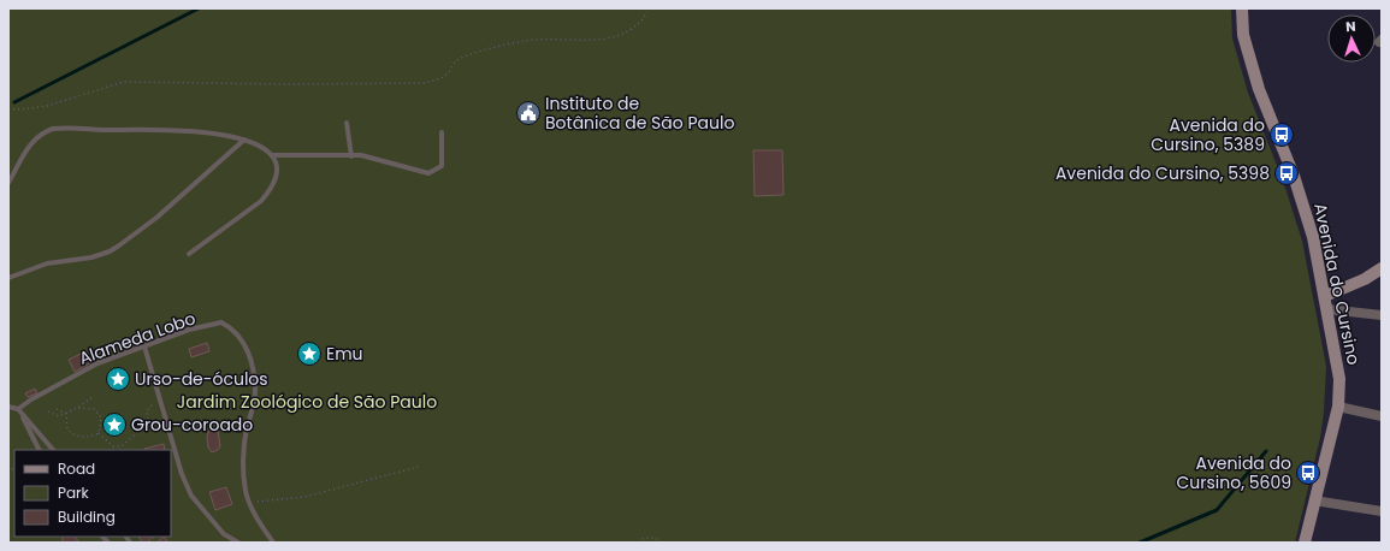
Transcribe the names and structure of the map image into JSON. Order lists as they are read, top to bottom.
{
  "streets": {
    "main road": ["Avenida do Cursino"],
    "lane": ["Alameda Lobo"]
  },
  "parks": ["Jardim Zoológico de São Paulo"],
  "places": {
    "public building": ["Instituto de Botânica de São Paulo"],
    "bus stop": ["Avenida do Cursino, 5389", "Avenida do Cursino, 5398", "Avenida do Cursino, 5609"],
    "place": ["Emu", "Urso-de-óculos", "Grou-coroado"]
  },
  "legend": ["Road", "Park", "Building"],
  "north": "top"
}
